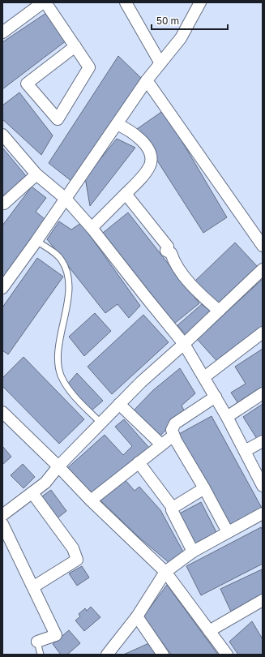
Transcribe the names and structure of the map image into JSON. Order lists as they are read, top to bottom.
{
  "scale_bar": "50 m"
}
